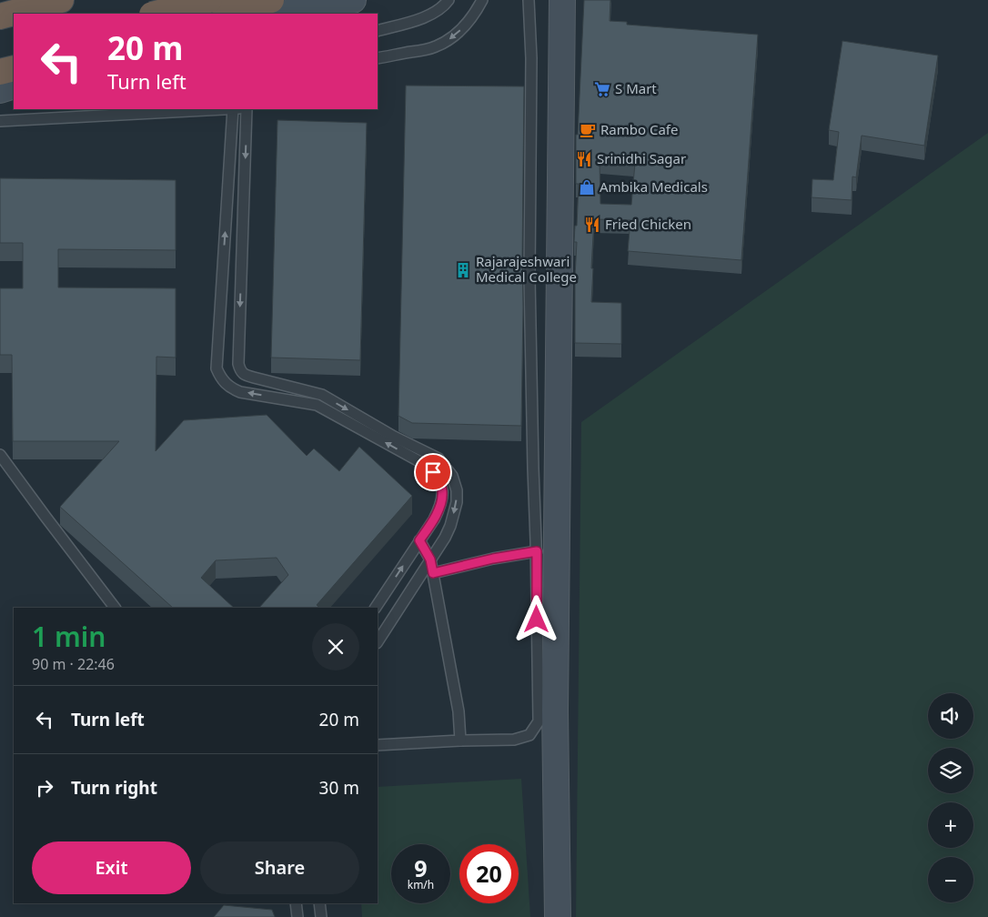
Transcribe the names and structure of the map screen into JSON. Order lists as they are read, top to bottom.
{
  "places": {
    "supermarket": ["S Mart"],
    "cafe": ["Rambo Cafe"],
    "restaurant": ["Srinidhi Sagar", "Fried Chicken"],
    "shop": ["Ambika Medicals"],
    "building": ["Rajarajeshwari Medical College"]
  },
  "page": {
    "turn": ["20 m", "Turn left"],
    "heading": ["1 min", "90 m · 22:46"],
    "list": [
      {
        "name": "Turn left",
        "value": "20 m"
      },
      {
        "name": "Turn right",
        "value": "30 m"
      }
    ],
    "map_buttons": ["+", "−"],
    "buttons": ["Exit", "Share"],
    "speed": "9 km/h",
    "limit": "20"
  }
}
